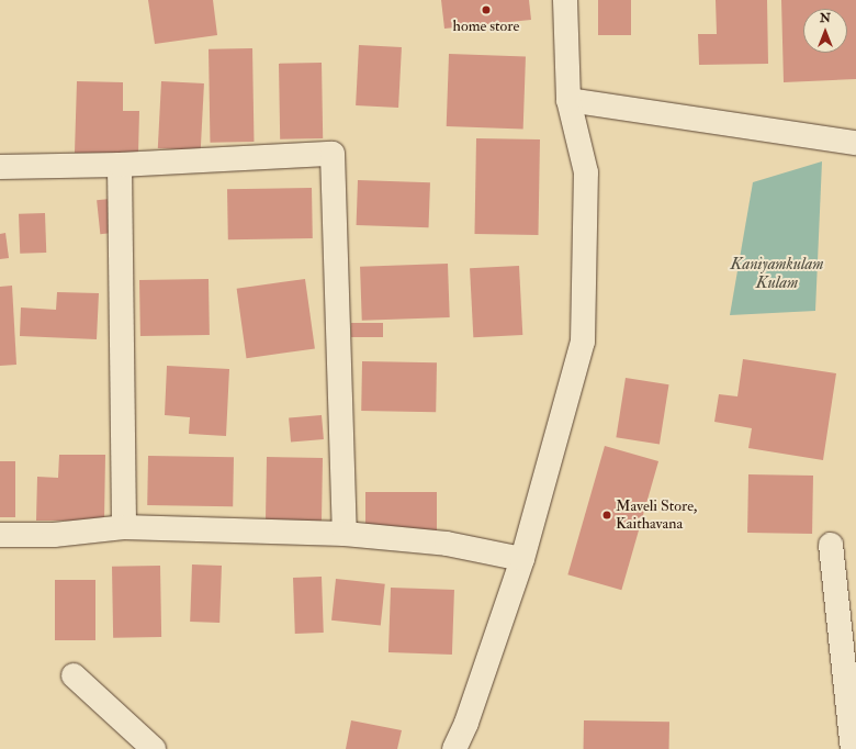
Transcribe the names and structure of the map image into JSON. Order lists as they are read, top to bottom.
{
  "water": ["Kaniyamkulam Kulam"],
  "places": ["home store", "Maveli Store, Kaithavana"],
  "north": "top"
}
